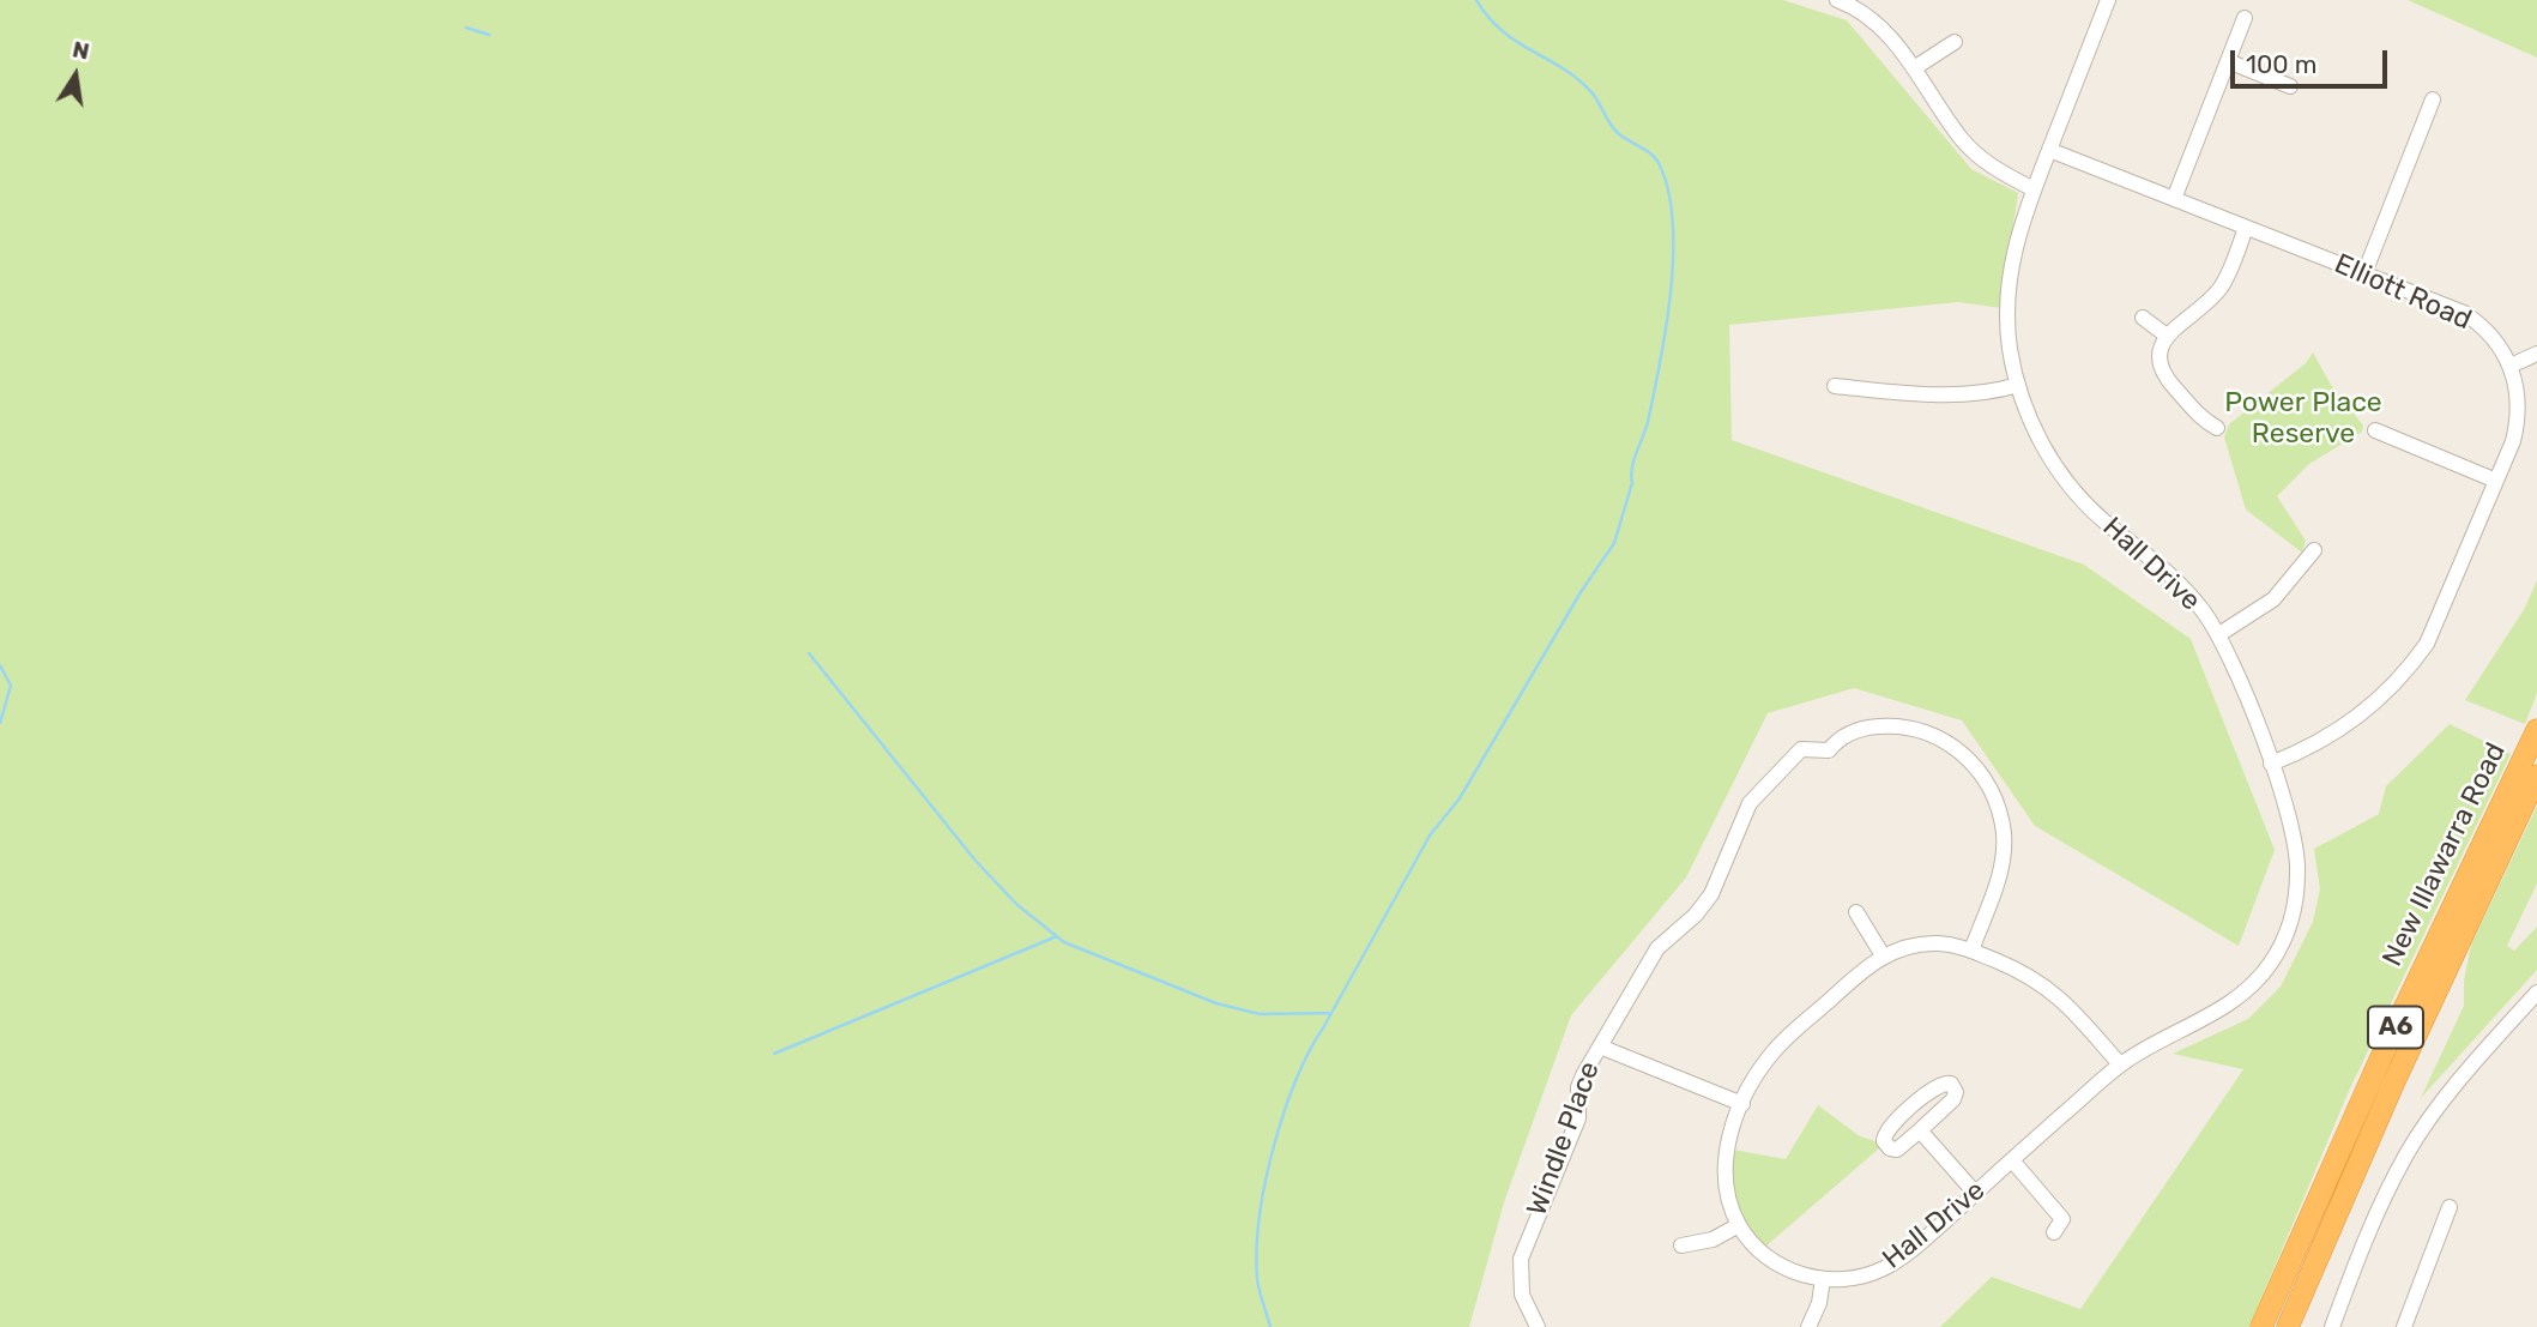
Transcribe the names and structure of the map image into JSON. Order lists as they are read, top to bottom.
{
  "streets": {
    "highway": ["New Illawarra Road", "A6"],
    "street": ["Elliott Road", "Hall Drive", "Windle Place"]
  },
  "crossings": [
    ["Elliott Road", "Hall Drive"],
    ["Hall Drive", "Windle Place"]
  ],
  "parks": ["Power Place Reserve"],
  "scale_bar": "100 m",
  "north": "top"
}
